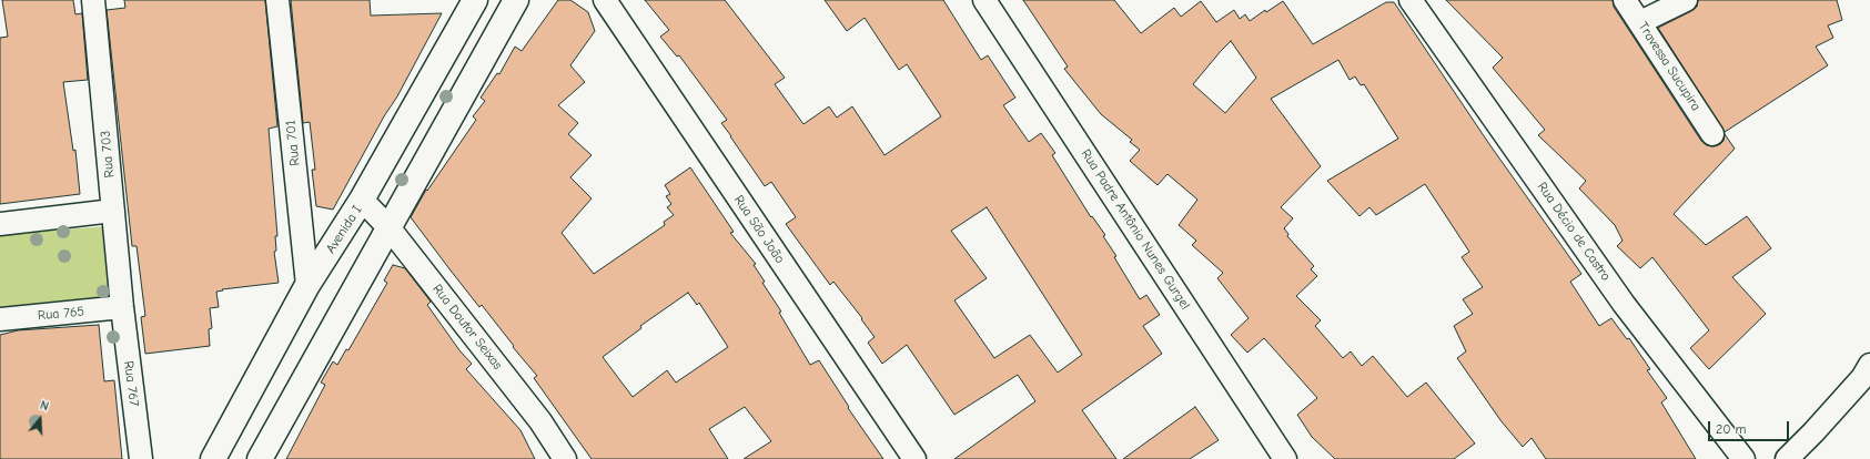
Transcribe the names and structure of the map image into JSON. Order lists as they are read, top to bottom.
{
  "streets": {
    "street": [
      "Travessa Sucupira",
      "Rua 701",
      "Rua 703",
      "Avenida I",
      "Rua São João",
      "Rua Padre Antônio Nunes Gurgel",
      "Rua Décio de Castro",
      "Rua 765",
      "Rua Doutor Seixas",
      "Rua 767"
    ]
  },
  "crossings": [
    ["Rua 701", "Avenida I"],
    ["Rua 703", "Rua 765"],
    ["Rua 703", "Rua 767"],
    ["Avenida I", "Rua Doutor Seixas"],
    ["Rua 765", "Rua 767"]
  ],
  "scale_bar": "20 m",
  "north": "top"
}
